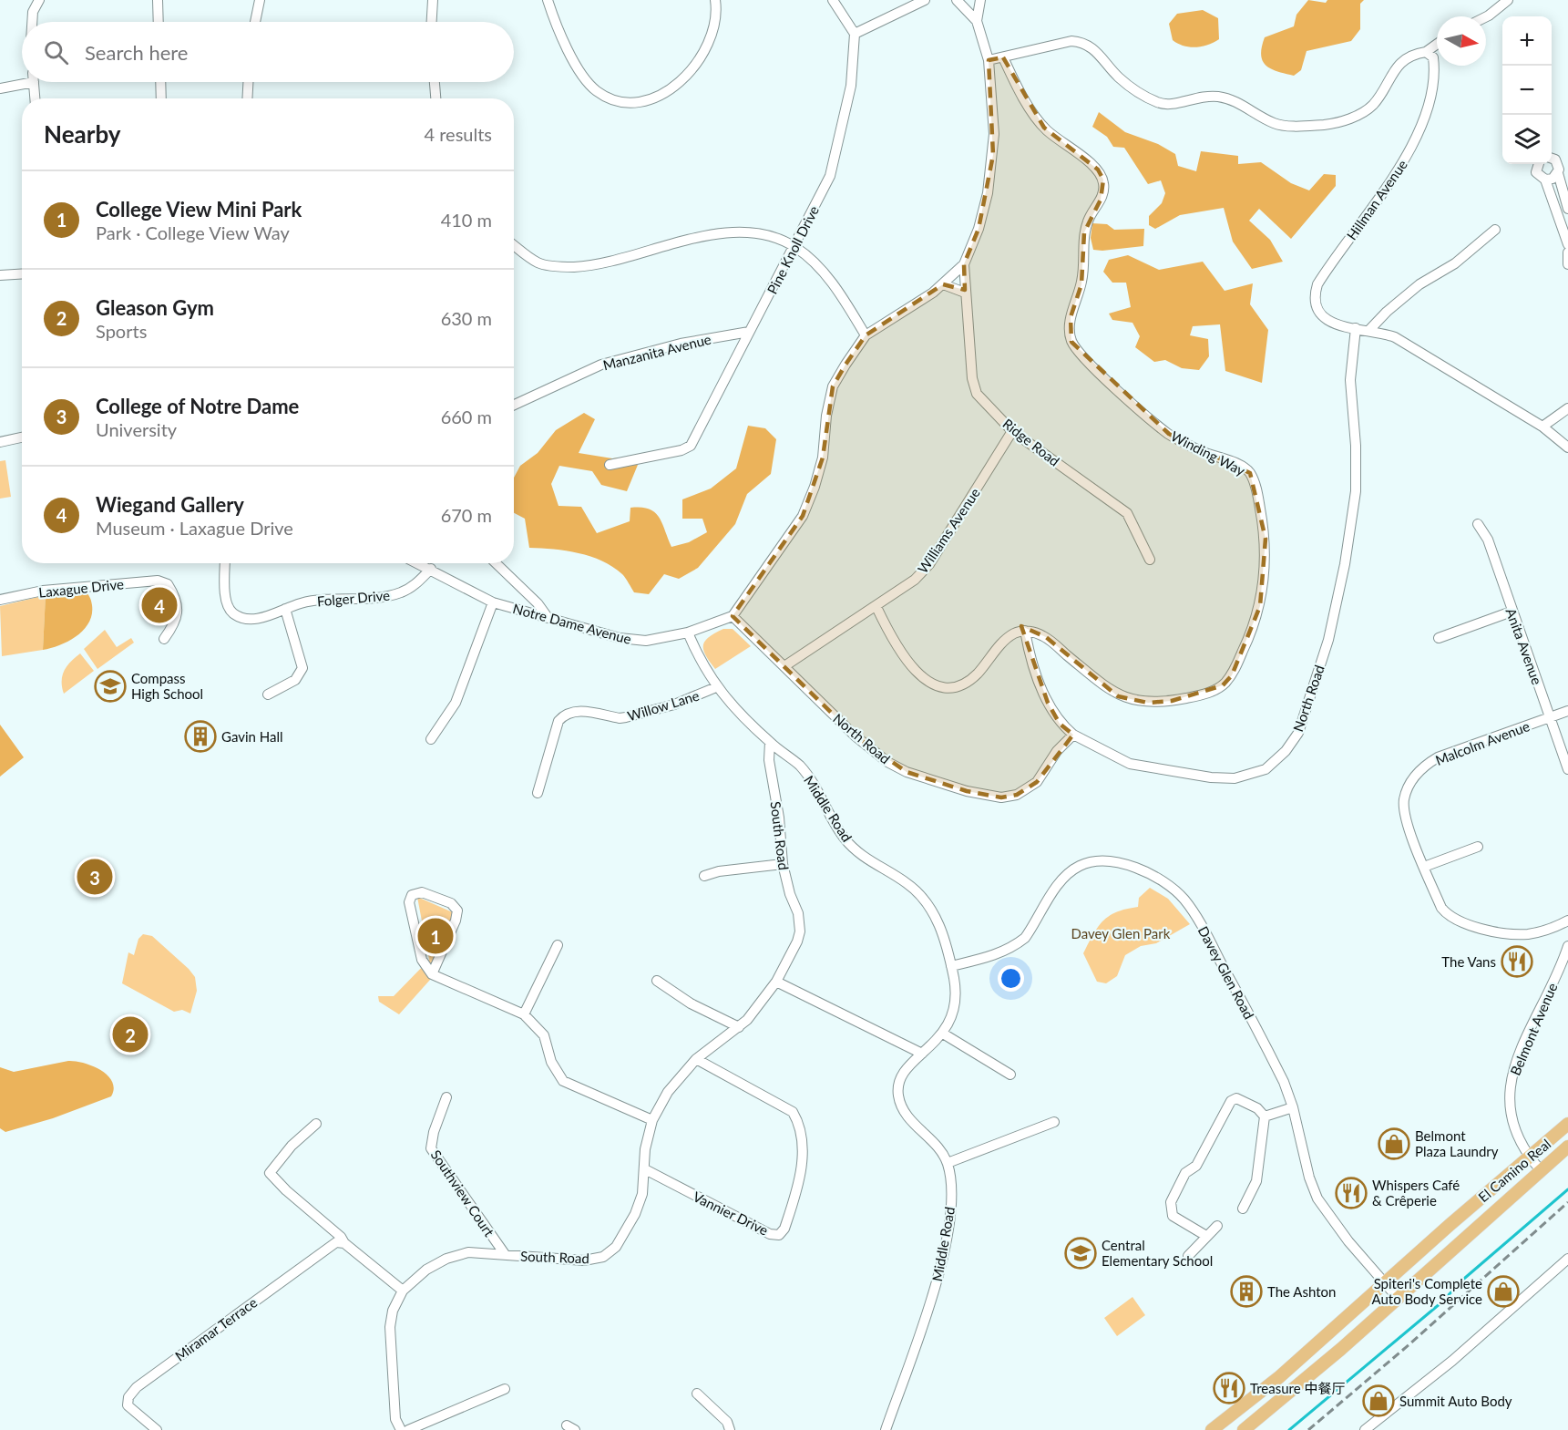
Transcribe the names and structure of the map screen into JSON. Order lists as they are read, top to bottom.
{
  "streets": {
    "main road": ["El Camino Real"],
    "street": [
      "Hillman Avenue",
      "Pine Knoll Drive",
      "Manzanita Avenue",
      "Ridge Road",
      "Winding Way",
      "Williams Avenue",
      "Laxague Drive",
      "Folger Drive",
      "Notre Dame Avenue",
      "Anita Avenue",
      "North Road",
      "Willow Lane",
      "Malcolm Avenue",
      "Middle Road",
      "South Road",
      "Davey Glen Road",
      "Belmont Avenue",
      "Southview Court",
      "Vannier Drive",
      "Miramar Terrace"
    ]
  },
  "crossings": [
    ["Hillman Avenue", "North Road"],
    ["Pine Knoll Drive", "Manzanita Avenue"],
    ["Ridge Road", "Williams Avenue"],
    ["Williams Avenue", "North Road"],
    ["Folger Drive", "Notre Dame Avenue"],
    ["Notre Dame Avenue", "North Road"],
    ["Notre Dame Avenue", "Middle Road"],
    ["Anita Avenue", "Malcolm Avenue"],
    ["Willow Lane", "Middle Road"],
    ["Middle Road", "South Road"],
    ["Middle Road", "Davey Glen Road"],
    ["South Road", "Southview Court"],
    ["South Road", "Vannier Drive"],
    ["Davey Glen Road", "El Camino Real"],
    ["Belmont Avenue", "El Camino Real"]
  ],
  "parks": ["Davey Glen Park"],
  "places": {
    "school or university": ["Compass High School", "Central Elementary School"],
    "building": ["Gavin Hall", "The Ashton"],
    "restaurant": ["The Vans", "Whispers Café & Crêperie", "Treasure 中餐厅"],
    "shop": ["Belmont Plaza Laundry", "Spiteri's Complete Auto Body Service", "Summit Auto Body"]
  },
  "north": "right",
  "page": {
    "map_buttons": ["+", "−"],
    "search": "Search here",
    "heading": ["Nearby", "4 results"],
    "list": [
      {
        "mark": "1",
        "name": "College View Mini Park",
        "note": "Park · College View Way",
        "value": "410 m"
      },
      {
        "mark": "2",
        "name": "Gleason Gym",
        "note": "Sports",
        "value": "630 m"
      },
      {
        "mark": "3",
        "name": "College of Notre Dame",
        "note": "University",
        "value": "660 m"
      },
      {
        "mark": "4",
        "name": "Wiegand Gallery",
        "note": "Museum · Laxague Drive",
        "value": "670 m"
      }
    ],
    "pins": [
      "4",
      "3",
      "1",
      "2"
    ]
  }
}
